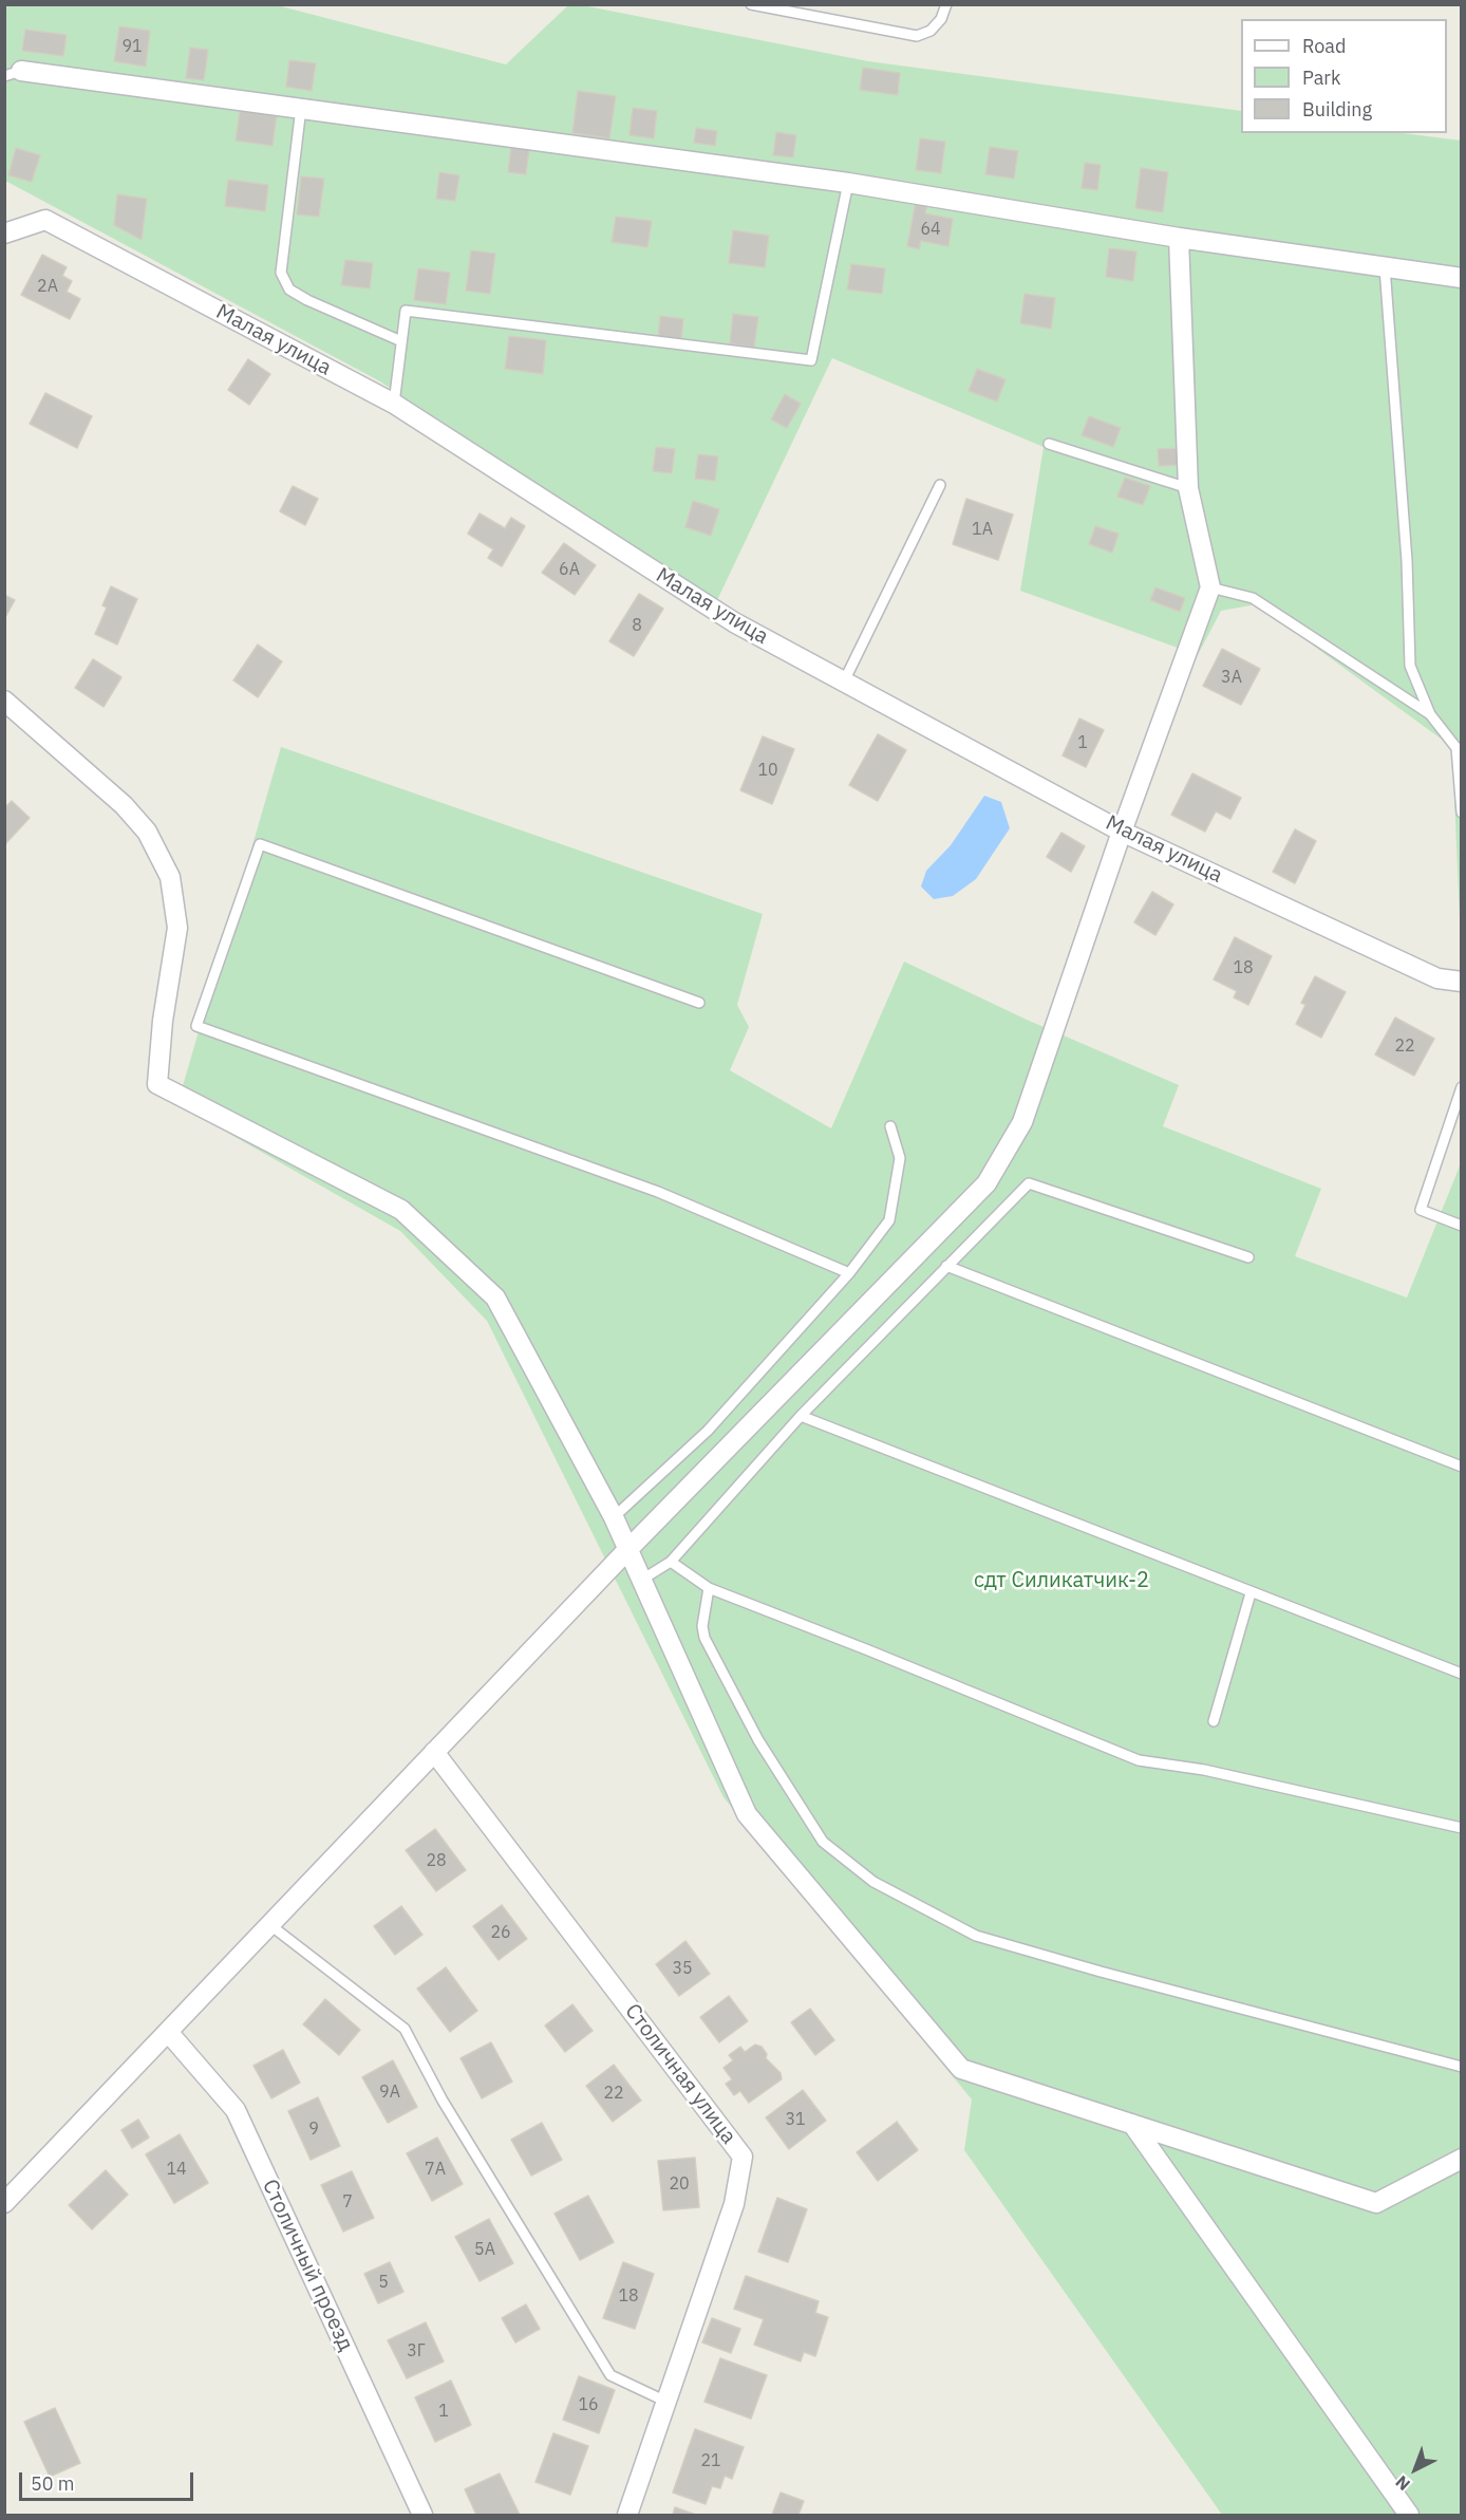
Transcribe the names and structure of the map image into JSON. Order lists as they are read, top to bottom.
{
  "streets": {
    "street": ["Малая улица", "Столичная улица", "Столичный проезд"]
  },
  "parks": ["сдт Силикатчик-2"],
  "house_numbers": [
    "91",
    "64",
    "2А",
    "1А",
    "6А",
    "8",
    "3А",
    "1",
    "10",
    "18",
    "22",
    "28",
    "26",
    "35",
    "9А",
    "22",
    "31",
    "9",
    "14",
    "7А",
    "20",
    "7",
    "5А",
    "5",
    "18",
    "3Г",
    "16",
    "1",
    "21"
  ],
  "legend": ["Road", "Park", "Building"],
  "scale_bar": "50 m",
  "north": "bottom left"
}
